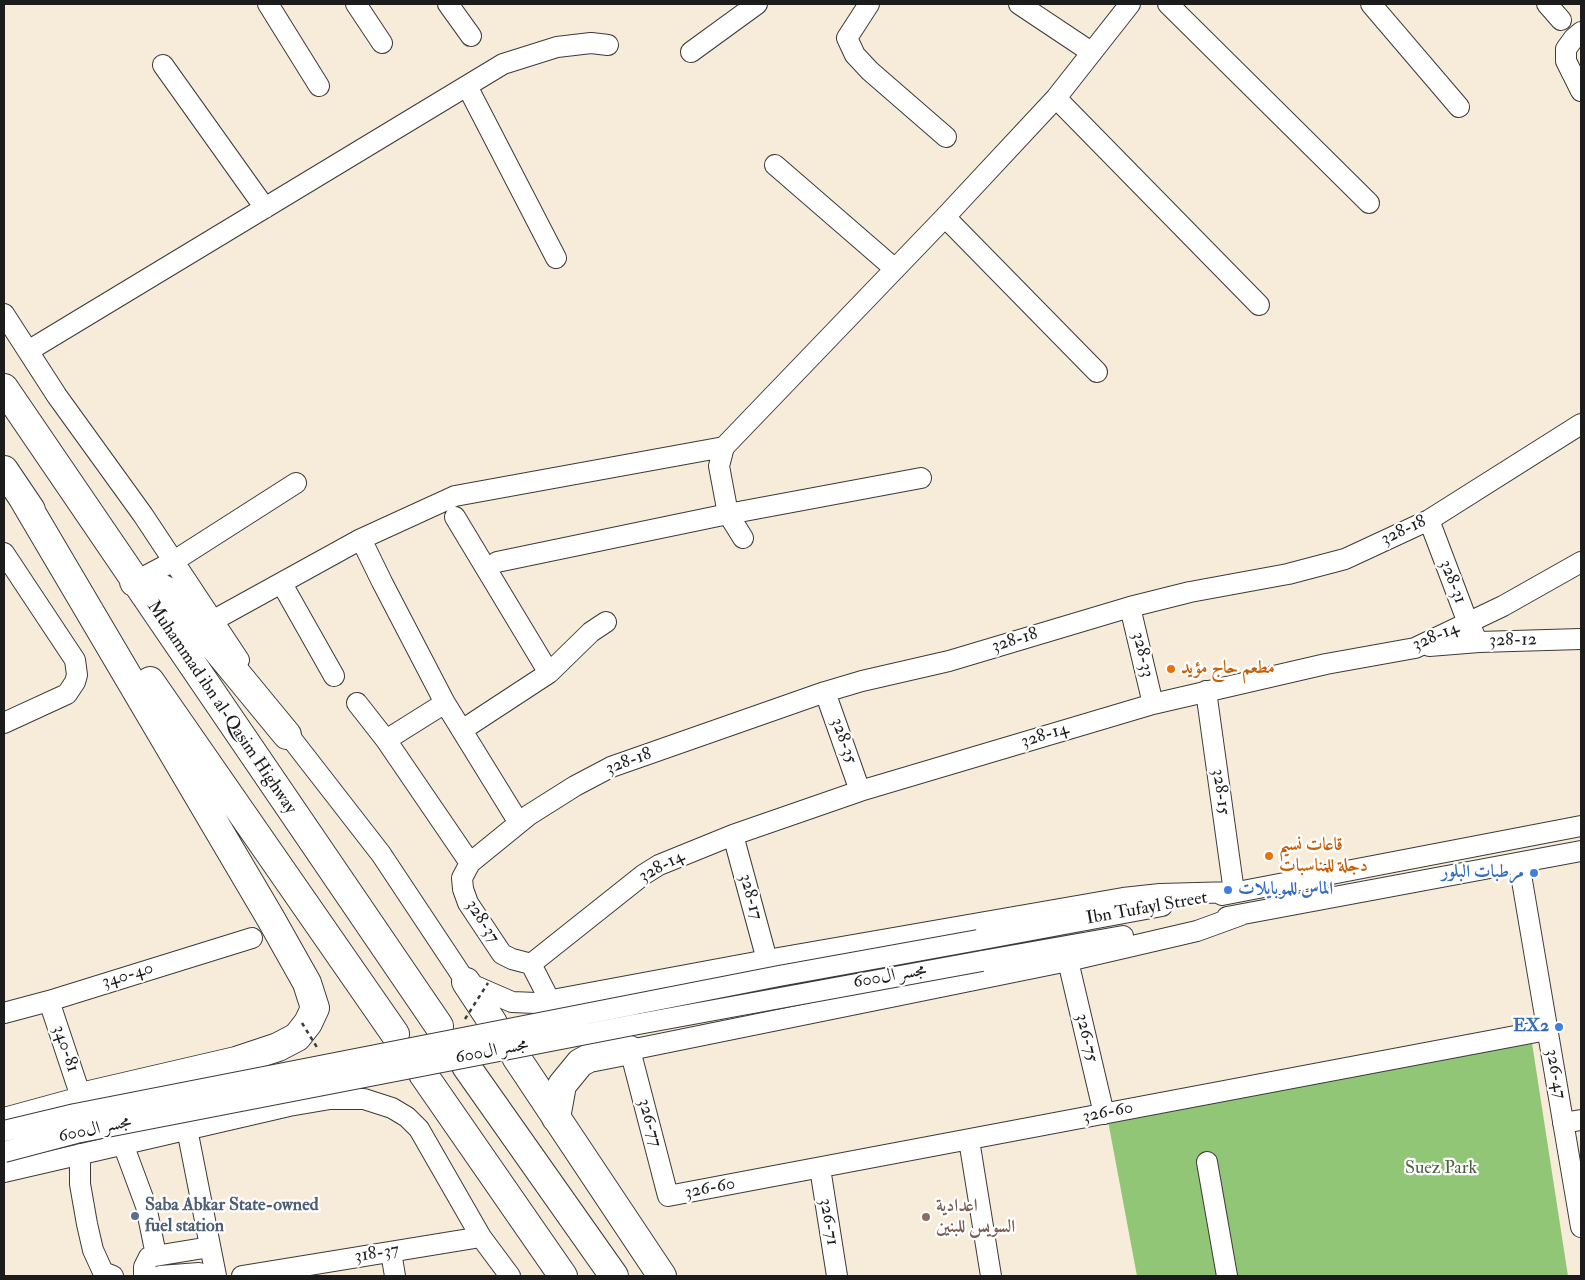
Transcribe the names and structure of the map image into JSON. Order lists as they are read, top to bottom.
{
  "streets": {
    "highway": ["Muhammad ibn al-Qasim Highway"],
    "street": [
      "328-18",
      "328-31",
      "328-14",
      "328-12",
      "328-33",
      "328-35",
      "328-15",
      "328-17",
      "Ibn Tufayl Street",
      "328-37",
      "340-40",
      "مجسر ال600",
      "326-75",
      "340-81",
      "326-47",
      "326-60",
      "326-77",
      "326-71",
      "318-37"
    ]
  },
  "crossings": [
    ["328-18", "328-31"],
    ["328-18", "328-33"],
    ["328-18", "328-35"],
    ["328-18", "328-37"],
    ["328-31", "328-14"],
    ["328-31", "328-12"],
    ["328-14", "328-12"],
    ["328-14", "328-33"],
    ["328-14", "328-35"],
    ["328-14", "328-15"],
    ["328-14", "328-17"],
    ["328-14", "328-37"],
    ["328-15", "Ibn Tufayl Street"],
    ["Ibn Tufayl Street", "مجسر ال600"],
    ["Ibn Tufayl Street", "326-47"],
    ["340-40", "340-81"],
    ["326-75", "326-60"],
    ["326-47", "326-60"],
    ["326-60", "326-77"],
    ["326-60", "326-71"]
  ],
  "parks": ["Suez Park"],
  "places": [
    "مطعم حاج مؤيد",
    "قاعات نسيم دجلة للمناسبات",
    "مرطبات البلور",
    "الماس للموبايلات",
    "EX2",
    "Saba Abkar State-owned fuel station",
    "اعدادية السويس للبنين"
  ]
}
